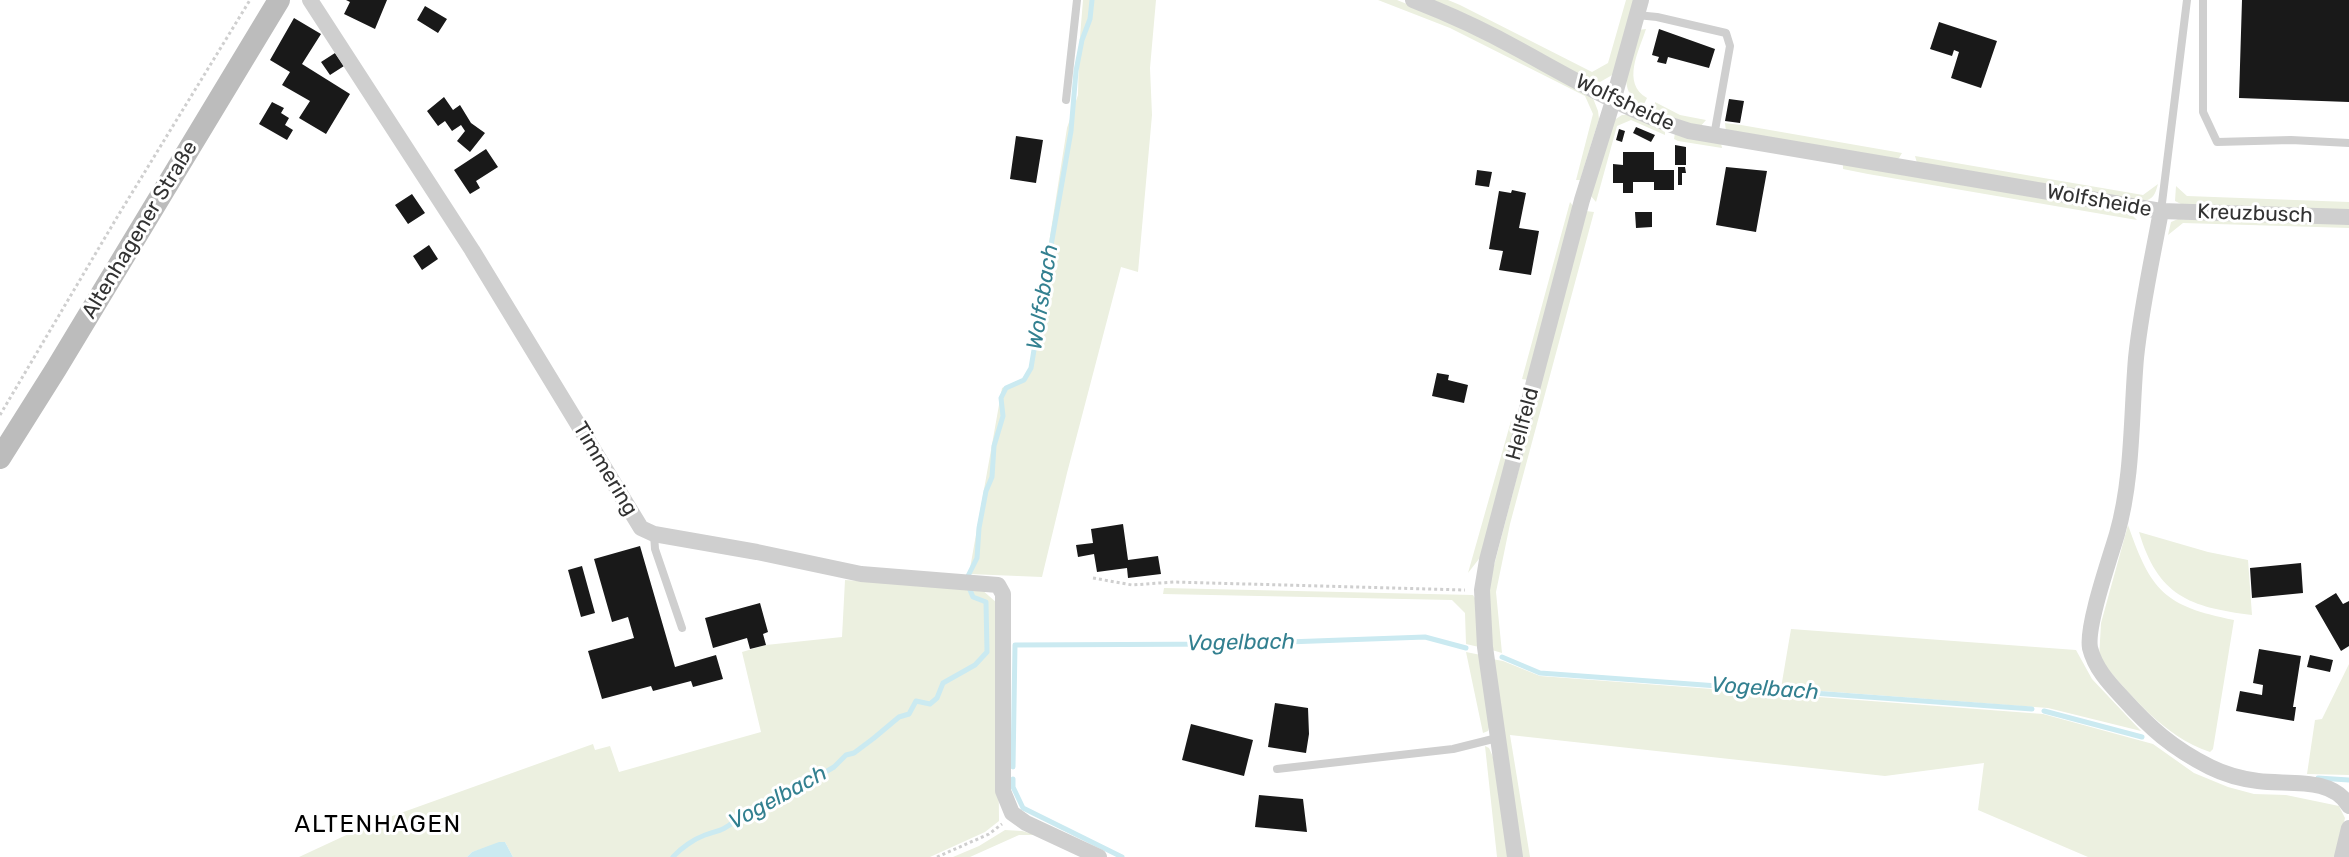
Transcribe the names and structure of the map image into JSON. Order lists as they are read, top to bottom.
{
  "streets": {
    "main road": ["Altenhagener Straße"],
    "street": [
      "Wolfsheide",
      "Kreuzbusch",
      "Hellfeld",
      "Timmering"
    ]
  },
  "crossings": [
    ["Wolfsheide", "Kreuzbusch"],
    ["Wolfsheide", "Hellfeld"]
  ],
  "districts": ["ALTENHAGEN"],
  "water": ["Wolfsbach", "Vogelbach"]
}
